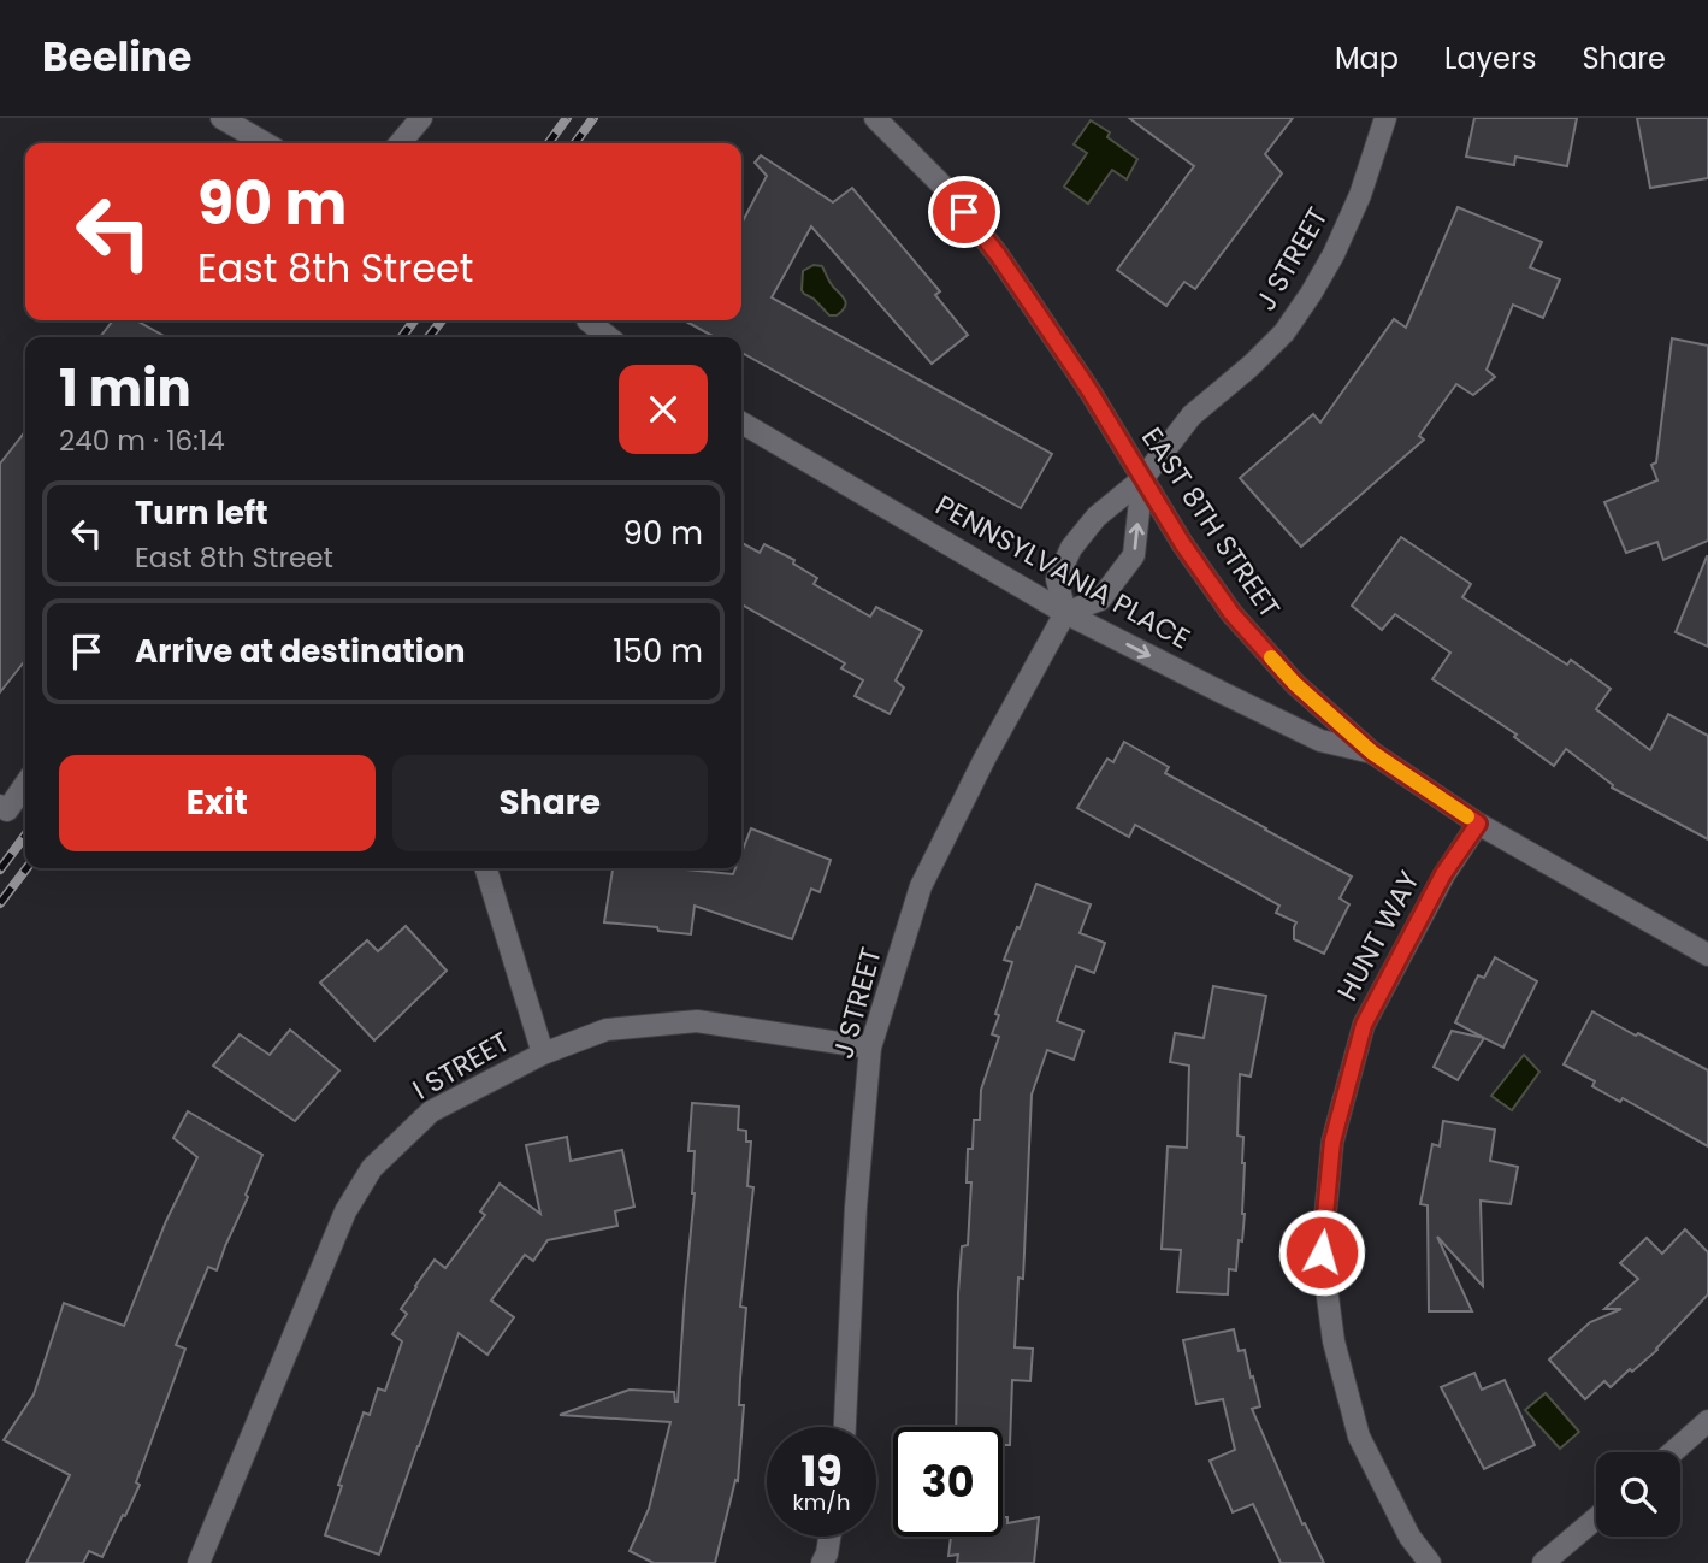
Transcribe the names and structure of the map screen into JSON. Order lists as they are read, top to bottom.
{
  "streets": {
    "street": [
      "J STREET",
      "EAST 8TH STREET",
      "PENNSYLVANIA PLACE",
      "HUNT WAY",
      "I STREET"
    ]
  },
  "crossings": [
    ["J STREET", "EAST 8TH STREET"],
    ["J STREET", "PENNSYLVANIA PLACE"],
    ["J STREET", "I STREET"],
    ["EAST 8TH STREET", "PENNSYLVANIA PLACE"],
    ["EAST 8TH STREET", "HUNT WAY"]
  ],
  "one_way": ["PENNSYLVANIA PLACE"],
  "page": {
    "header": "Beeline",
    "nav": ["Map", "Layers", "Share"],
    "turn": ["90 m", "East 8th Street"],
    "heading": ["1 min", "240 m · 16:14"],
    "list": [
      {
        "name": "Turn left",
        "note": "East 8th Street",
        "value": "90 m"
      },
      {
        "name": "Arrive at destination",
        "value": "150 m"
      }
    ],
    "buttons": ["Exit", "Share"],
    "speed": "19 km/h",
    "limit": "30"
  }
}
